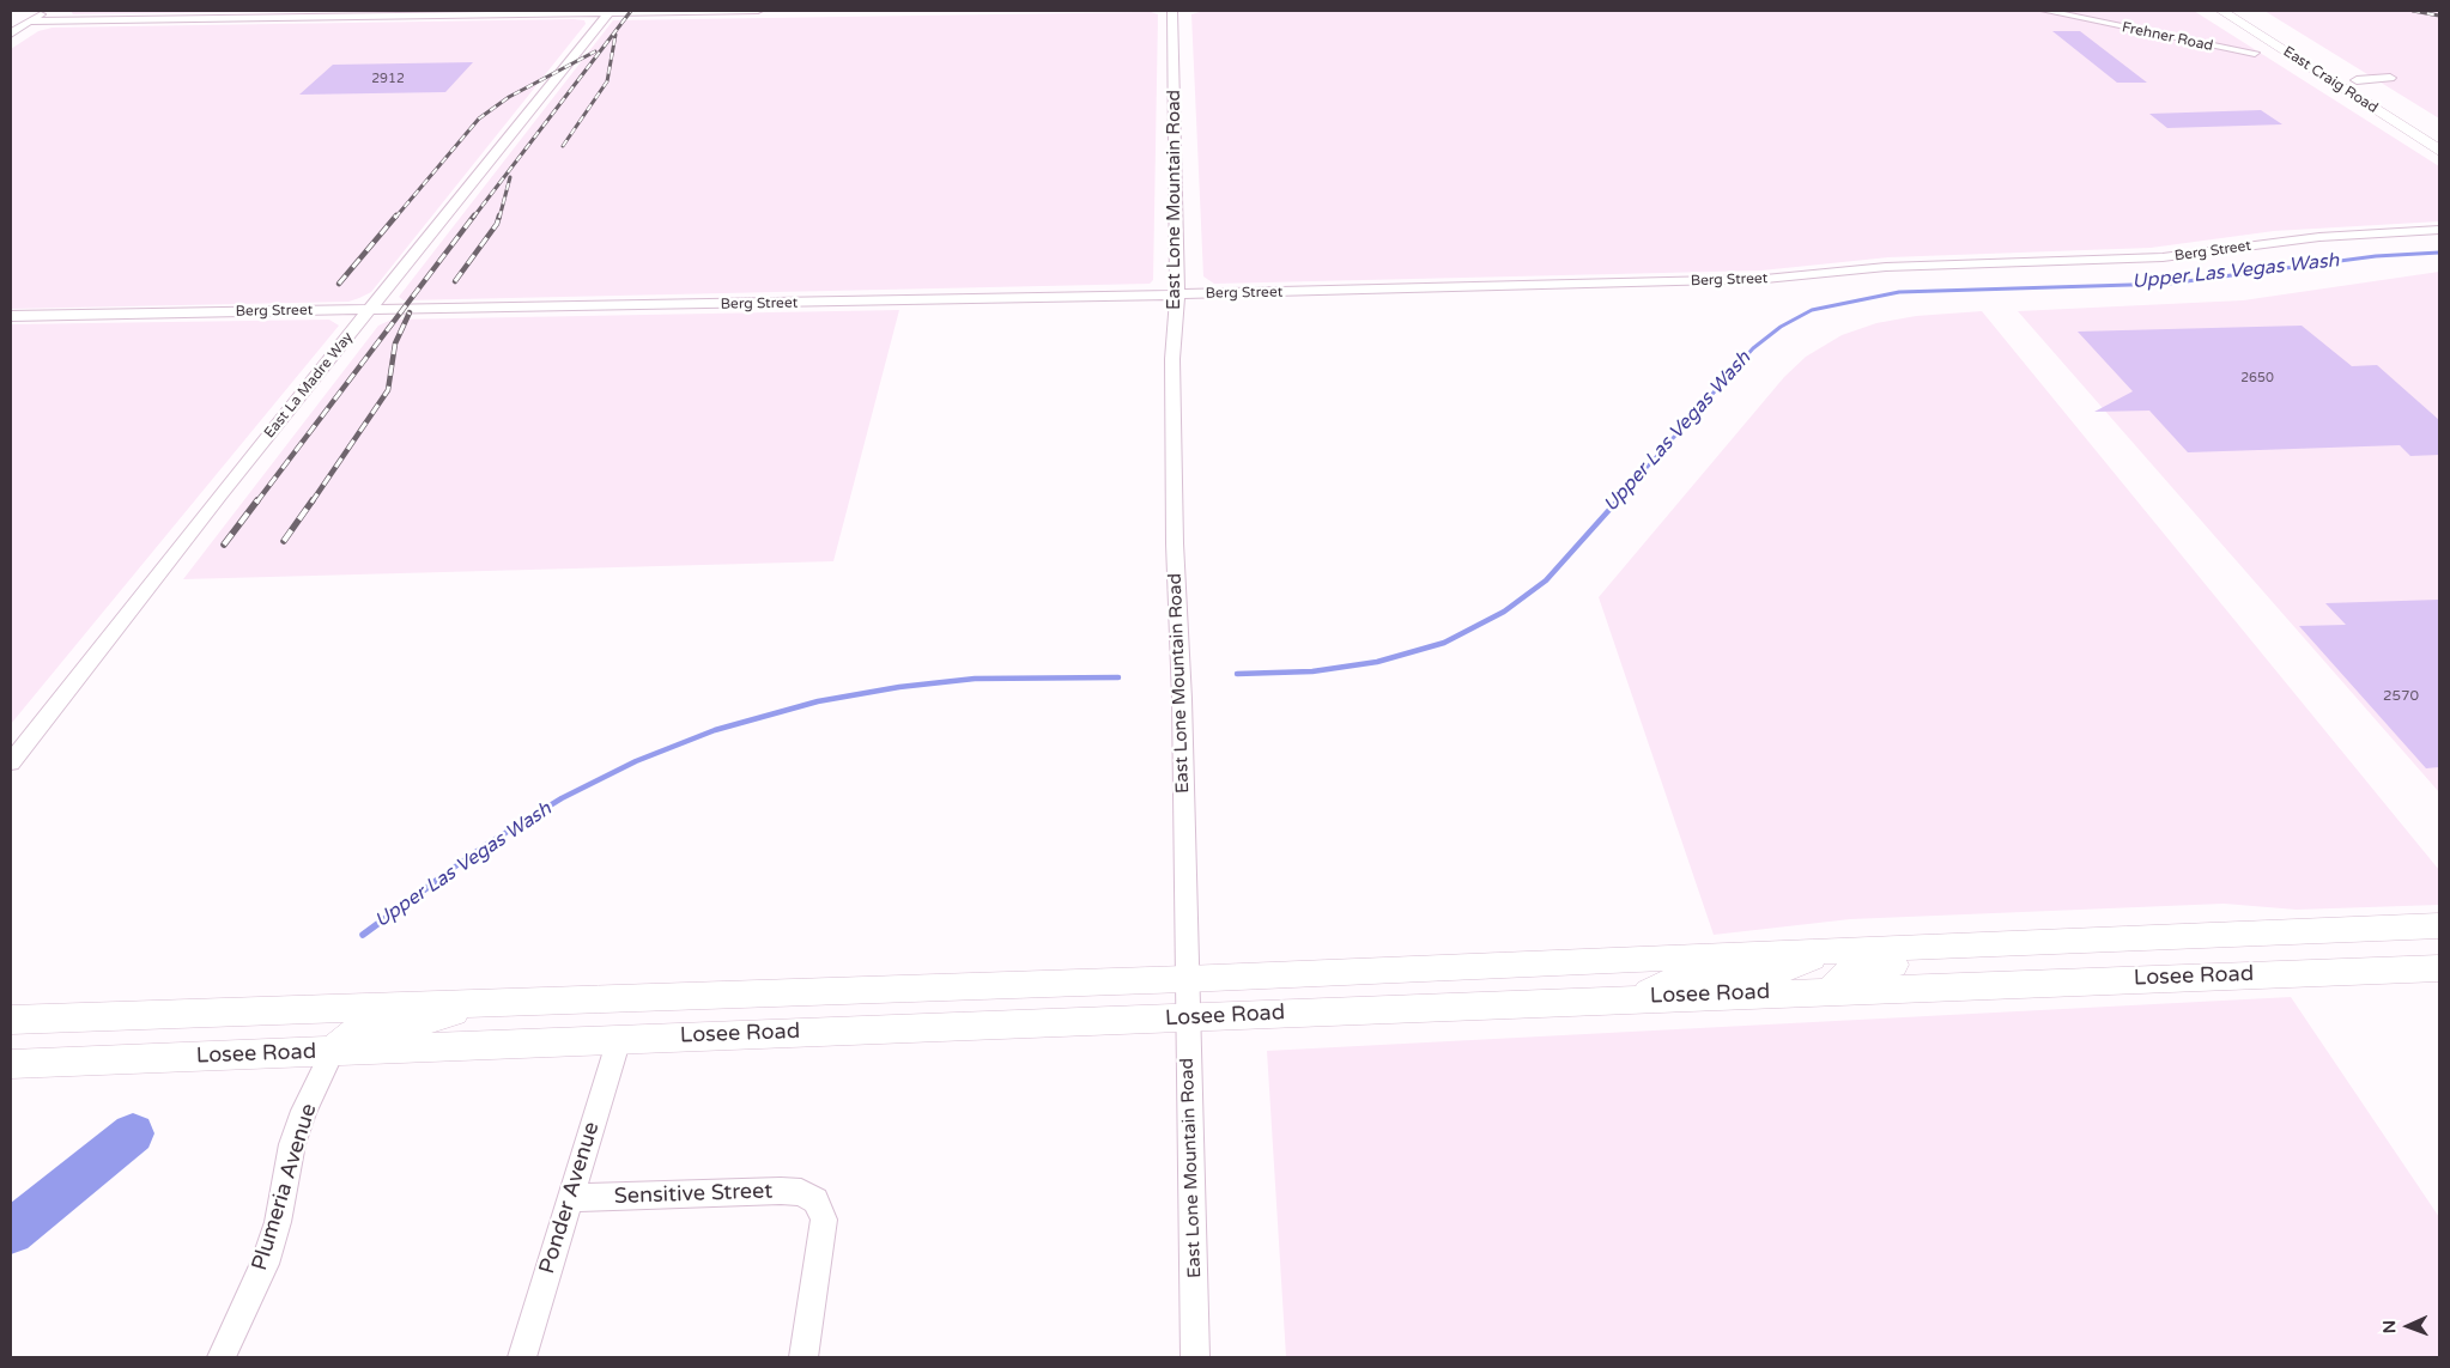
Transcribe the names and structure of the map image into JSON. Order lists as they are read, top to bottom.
{
  "streets": {
    "main road": ["East Craig Road", "Losee Road"],
    "street": [
      "Frehner Road",
      "East Lone Mountain Road",
      "Berg Street",
      "East La Madre Way",
      "Plumeria Avenue",
      "Sensitive Street",
      "Ponder Avenue"
    ]
  },
  "crossings": [
    ["East Lone Mountain Road", "Berg Street"],
    ["East Lone Mountain Road", "Losee Road"],
    ["Berg Street", "East La Madre Way"],
    ["Losee Road", "Plumeria Avenue"],
    ["Losee Road", "Ponder Avenue"],
    ["Sensitive Street", "Ponder Avenue"]
  ],
  "water": ["Upper Las Vegas Wash"],
  "house_numbers": ["2912", "2650", "2570"],
  "north": "left"
}
